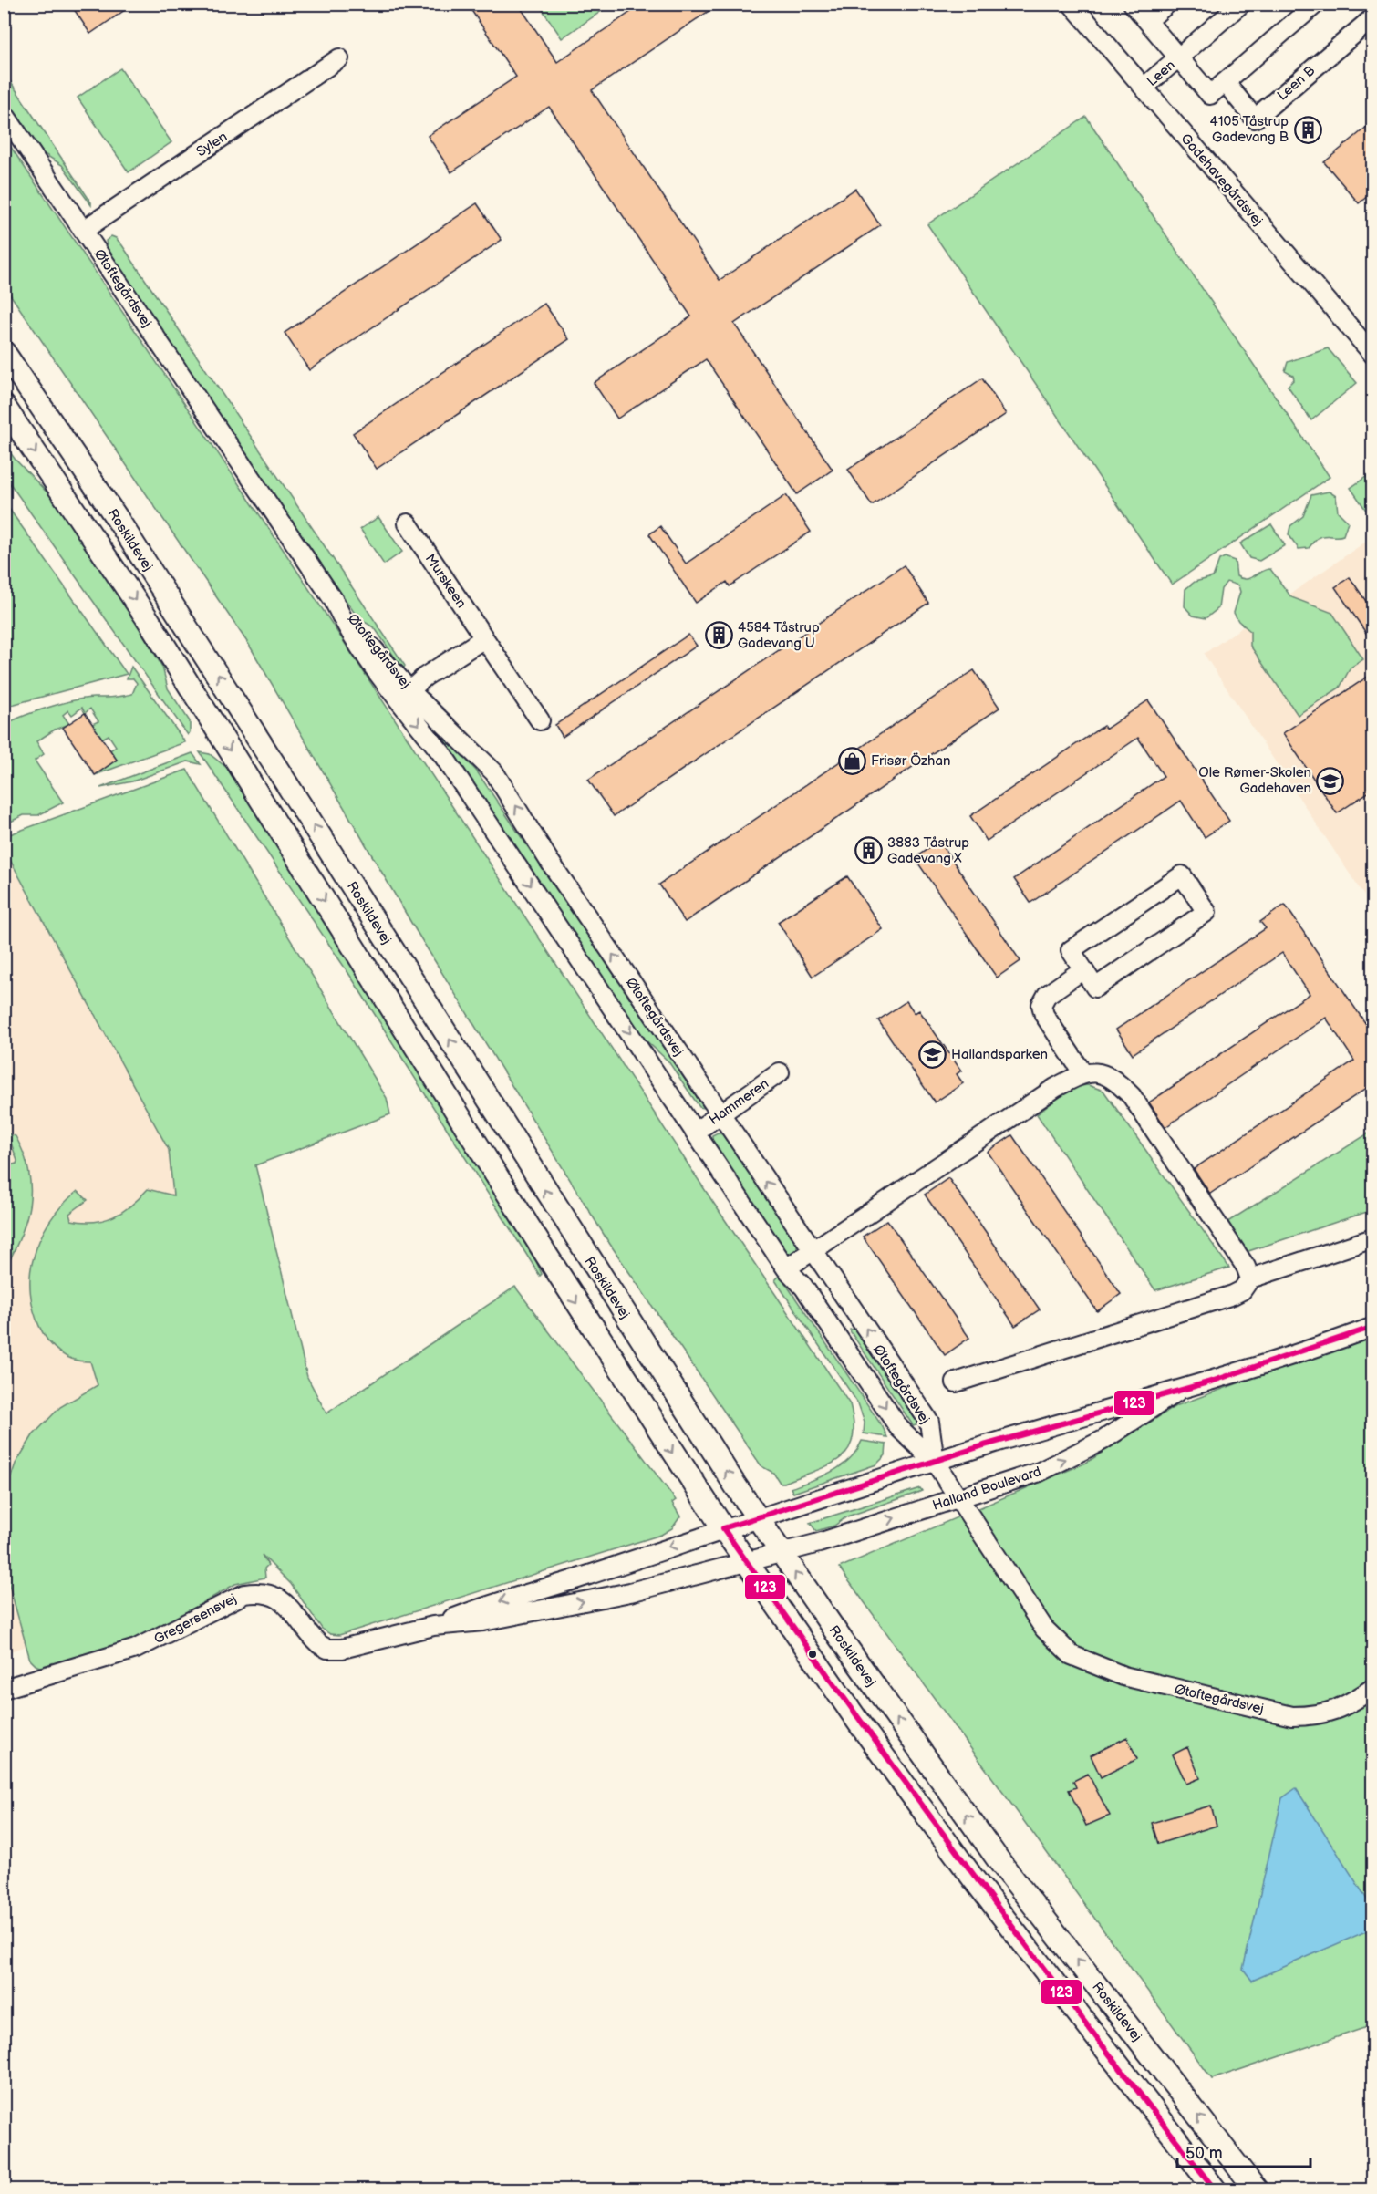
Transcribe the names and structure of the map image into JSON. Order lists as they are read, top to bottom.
{
  "streets": {
    "main road": ["Roskildevej"],
    "street": [
      "Leen",
      "Leen B",
      "Sylen",
      "Gadehavegårdsvej",
      "Øtoftegårdsvej",
      "Murskeen",
      "Hammeren",
      "Halland Boulevard",
      "Gregersensvej"
    ]
  },
  "crossings": [
    ["Leen", "Gadehavegårdsvej"],
    ["Sylen", "Øtoftegårdsvej"],
    ["Øtoftegårdsvej", "Hammeren"],
    ["Øtoftegårdsvej", "Halland Boulevard"],
    ["Roskildevej", "Halland Boulevard"],
    ["Roskildevej", "Gregersensvej"],
    ["Halland Boulevard", "Gregersensvej"]
  ],
  "places": {
    "building": ["4105 Tåstrup Gadevang B", "4584 Tåstrup Gadevang U", "3883 Tåstrup Gadevang X"],
    "shop": ["Frisør Özhan"],
    "school or university": ["Ole Rømer-Skolen Gadehaven", "Hallandsparken"]
  },
  "lines": ["transit line 123"],
  "scale_bar": "50 m"
}
